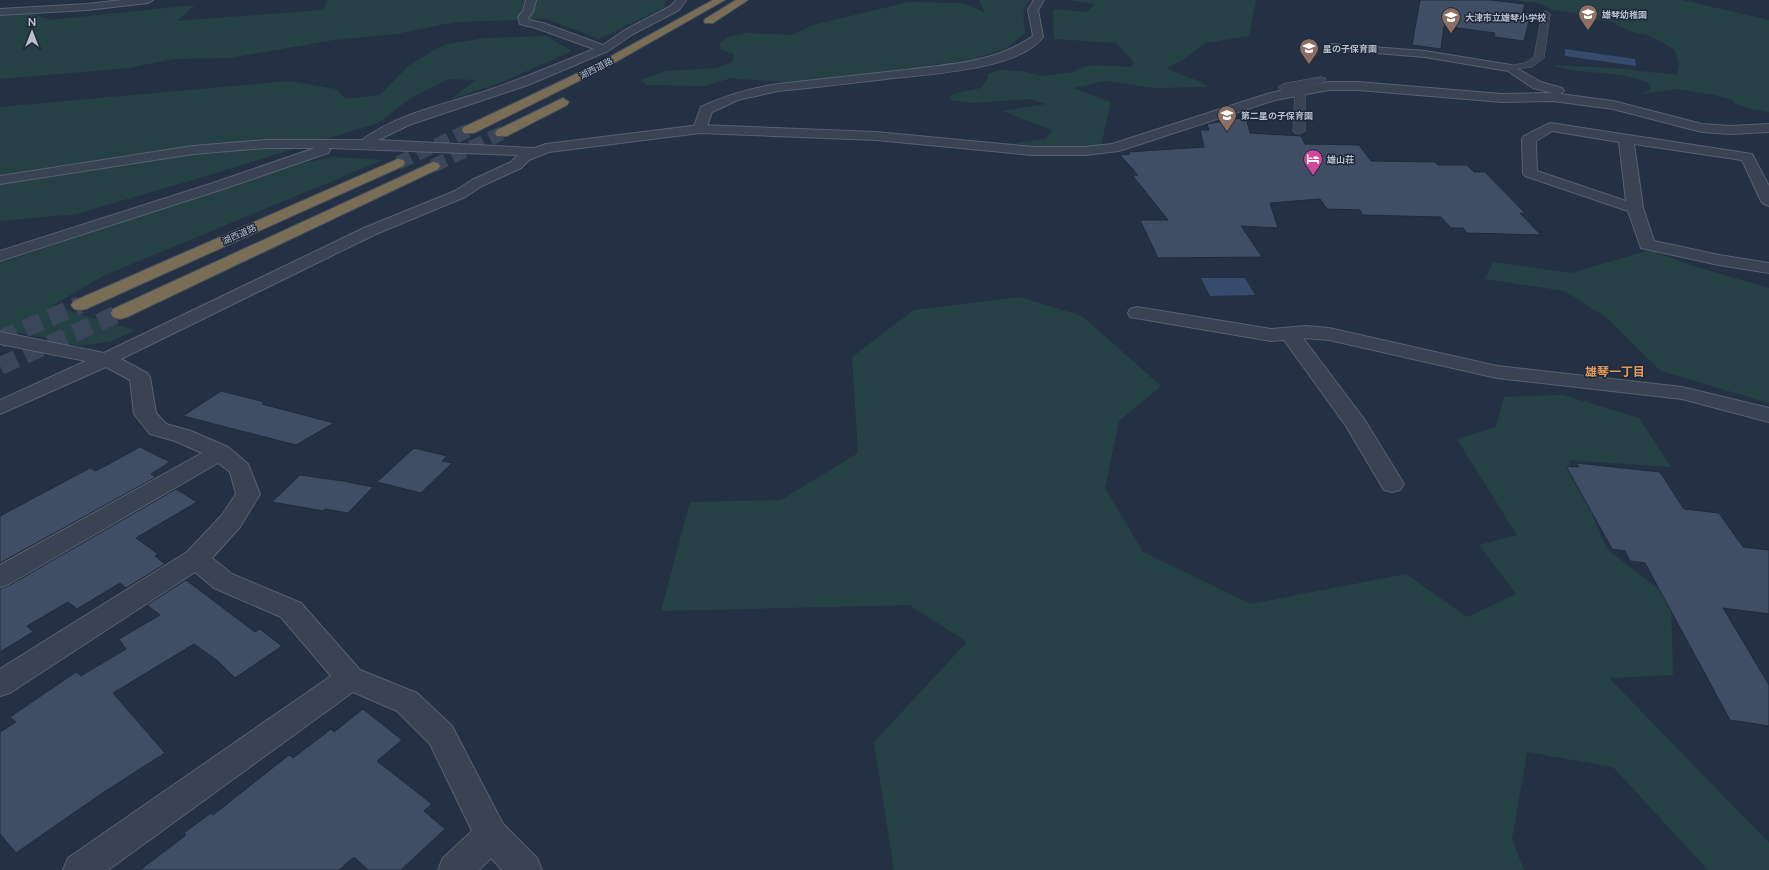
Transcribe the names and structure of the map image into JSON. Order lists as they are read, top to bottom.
{
  "streets": {
    "highway": ["湖西道路"]
  },
  "districts": ["雄琴一丁目"],
  "places": {
    "school or university": [
      "雄琴幼稚園",
      "大津市立雄琴小学校",
      "星の子保育園",
      "第二星の子保育園"
    ],
    "hotel": ["雄山荘"]
  },
  "north": "top"
}
